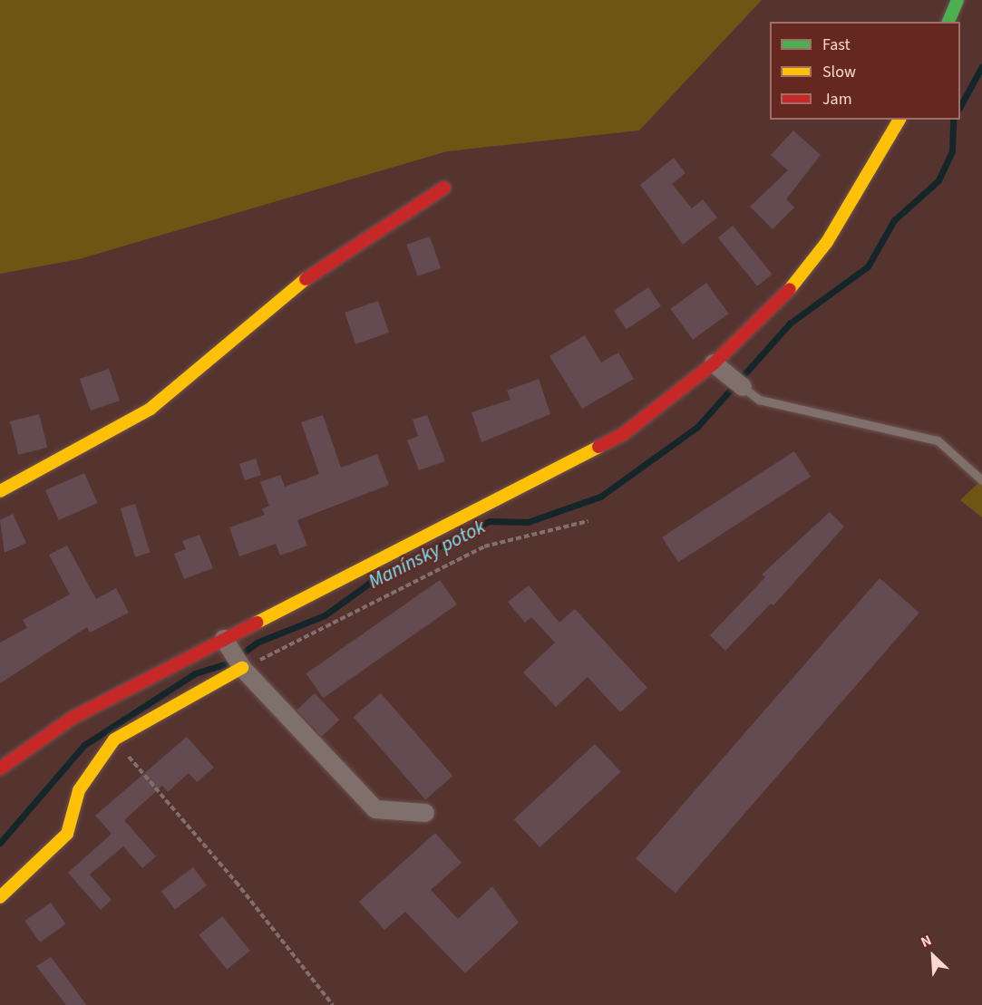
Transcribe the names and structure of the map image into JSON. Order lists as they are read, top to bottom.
{
  "water": ["Manínsky potok"],
  "legend": ["Fast", "Slow", "Jam"],
  "north": "top left"
}
